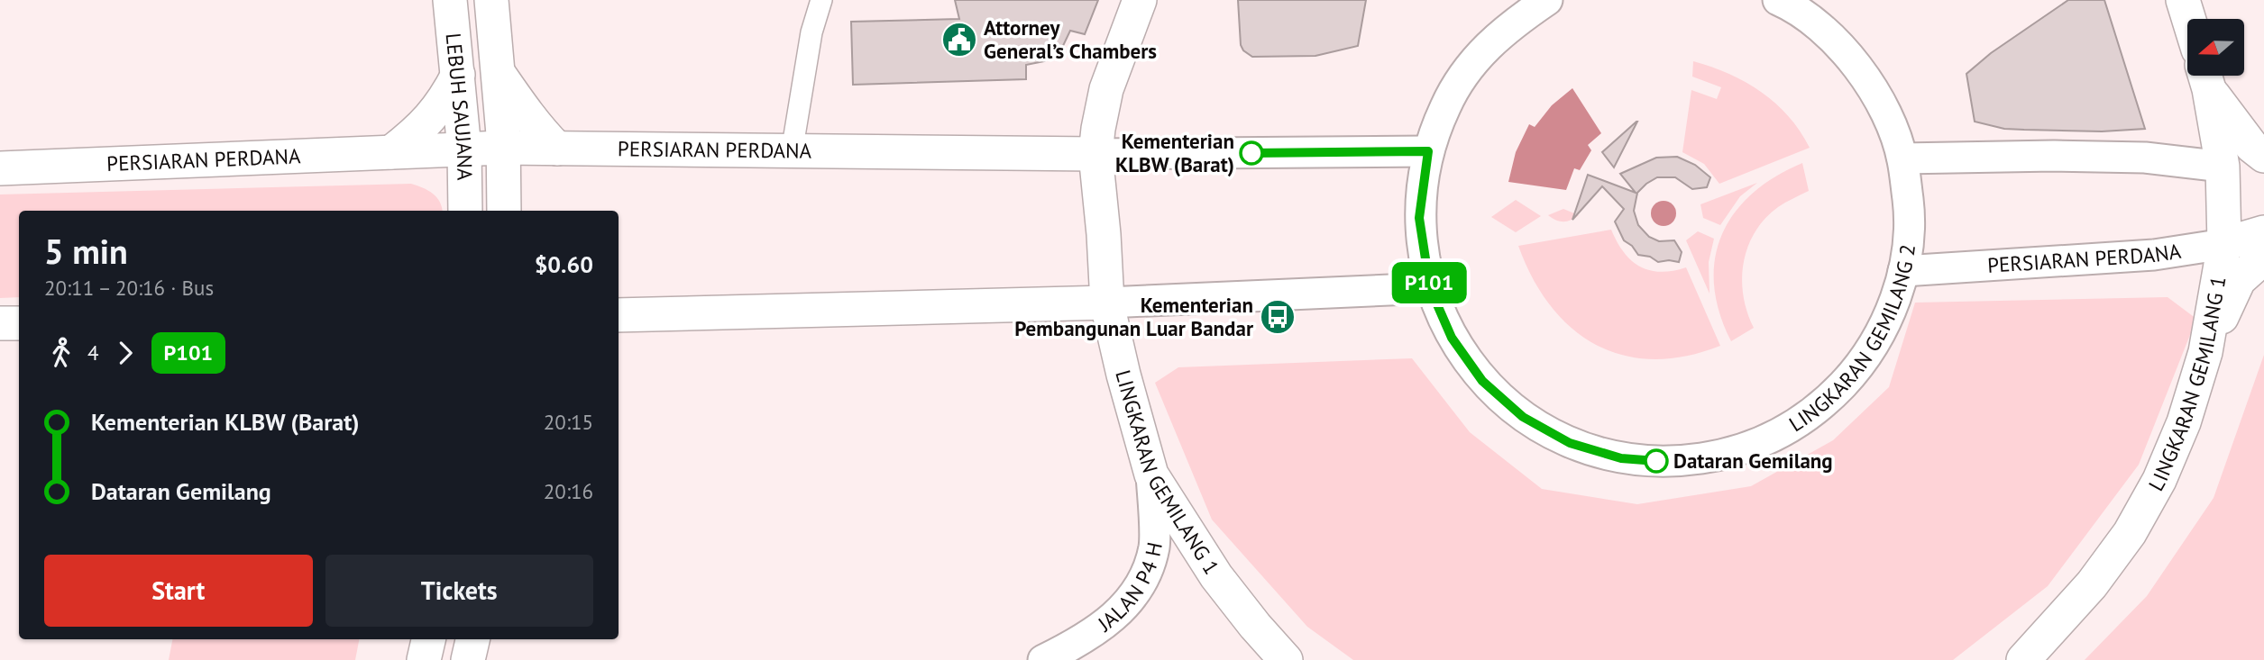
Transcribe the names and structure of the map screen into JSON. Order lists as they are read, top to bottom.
{
  "streets": {
    "main road": ["LEBUH SAUJANA", "PERSIARAN PERDANA", "LINGKARAN GEMILANG 1"],
    "street": ["LINGKARAN GEMILANG 2", "JALAN P4 H"]
  },
  "crossings": [
    ["LEBUH SAUJANA", "PERSIARAN PERDANA"],
    ["PERSIARAN PERDANA", "LINGKARAN GEMILANG 2"],
    ["PERSIARAN PERDANA", "LINGKARAN GEMILANG 1"],
    ["LINGKARAN GEMILANG 1", "JALAN P4 H"]
  ],
  "places": {
    "public building": ["Attorney General’s Chambers"],
    "other": ["Kementerian KLBW (Barat)", "Dataran Gemilang"],
    "bus stop": ["Kementerian Pembangunan Luar Bandar"]
  },
  "lines": ["bus line P101"],
  "north": "left",
  "page": {
    "on_map": "P101",
    "heading": ["5 min", "20:11 – 20:16 · Bus", "$0.60"],
    "legs": ["4", "P101"],
    "list": [
      {
        "name": "Kementerian KLBW (Barat)",
        "value": "20:15"
      },
      {
        "name": "Dataran Gemilang",
        "value": "20:16"
      }
    ],
    "buttons": ["Start", "Tickets"]
  }
}
